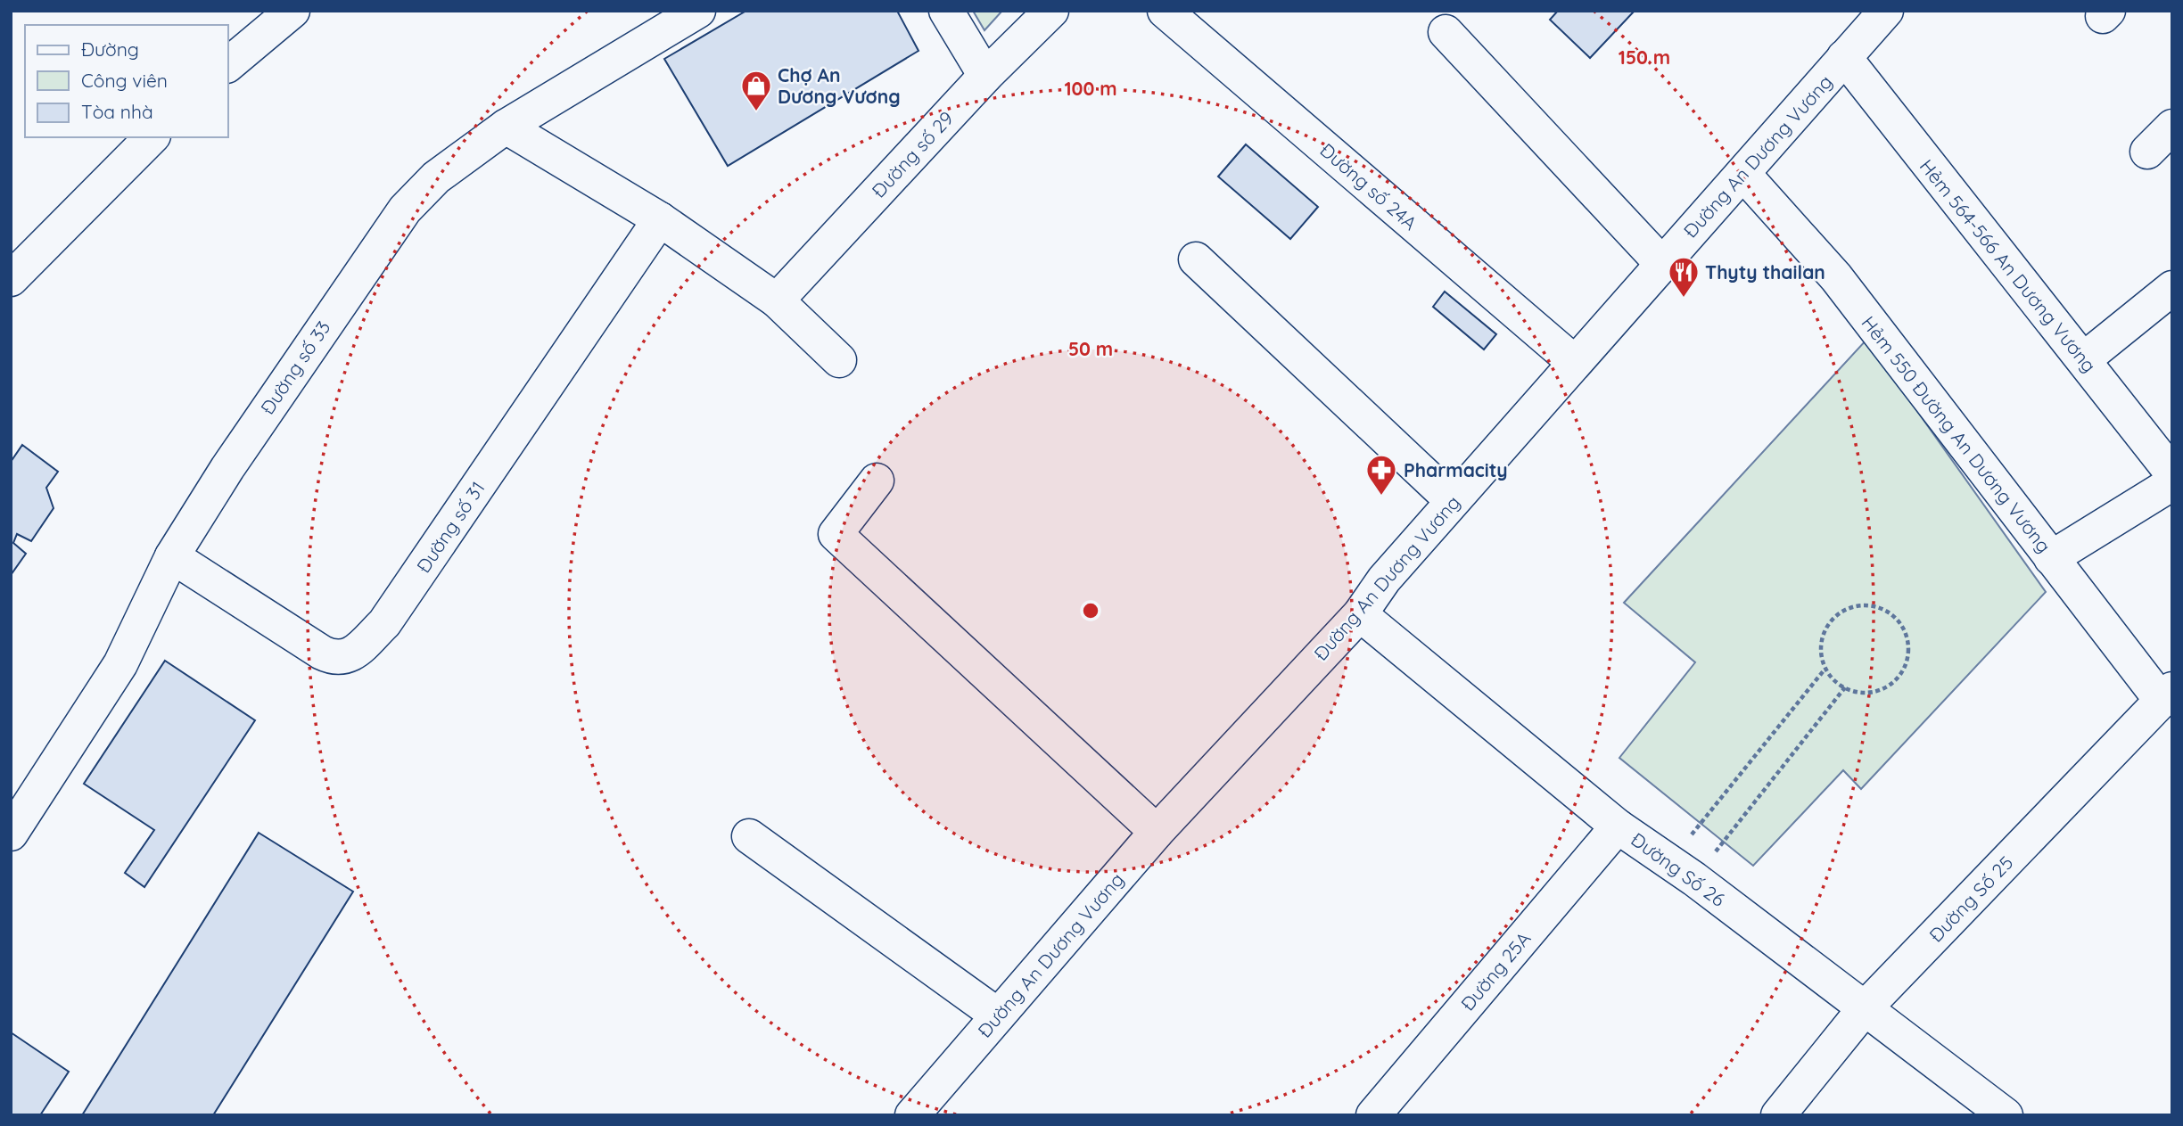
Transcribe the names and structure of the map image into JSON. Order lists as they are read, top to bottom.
{
  "streets": {
    "street": [
      "Đường số 29",
      "Đường An Dương Vương",
      "Đường số 24A",
      "Hẻm 564-566 An Dương Vương",
      "Đường số 33",
      "Hẻm 550 Đường An Dương Vương",
      "Đường số 31",
      "Đường Số 26",
      "Đường Số 25",
      "Đường 25A"
    ]
  },
  "crossings": [
    ["Đường An Dương Vương", "Đường số 24A"],
    ["Đường An Dương Vương", "Hẻm 564-566 An Dương Vương"],
    ["Đường An Dương Vương", "Hẻm 550 Đường An Dương Vương"],
    ["Đường An Dương Vương", "Đường Số 26"],
    ["Đường số 33", "Đường số 31"],
    ["Hẻm 550 Đường An Dương Vương", "Đường Số 25"],
    ["Đường Số 26", "Đường Số 25"],
    ["Đường Số 26", "Đường 25A"]
  ],
  "places": {
    "shop": ["Chợ An Dương Vương"],
    "restaurant": ["Thyty thailan"],
    "pharmacy": ["Pharmacity"]
  },
  "legend": ["Đường", "Công viên", "Tòa nhà"],
  "rings": ["150 m", "100 m", "50 m"]
}
